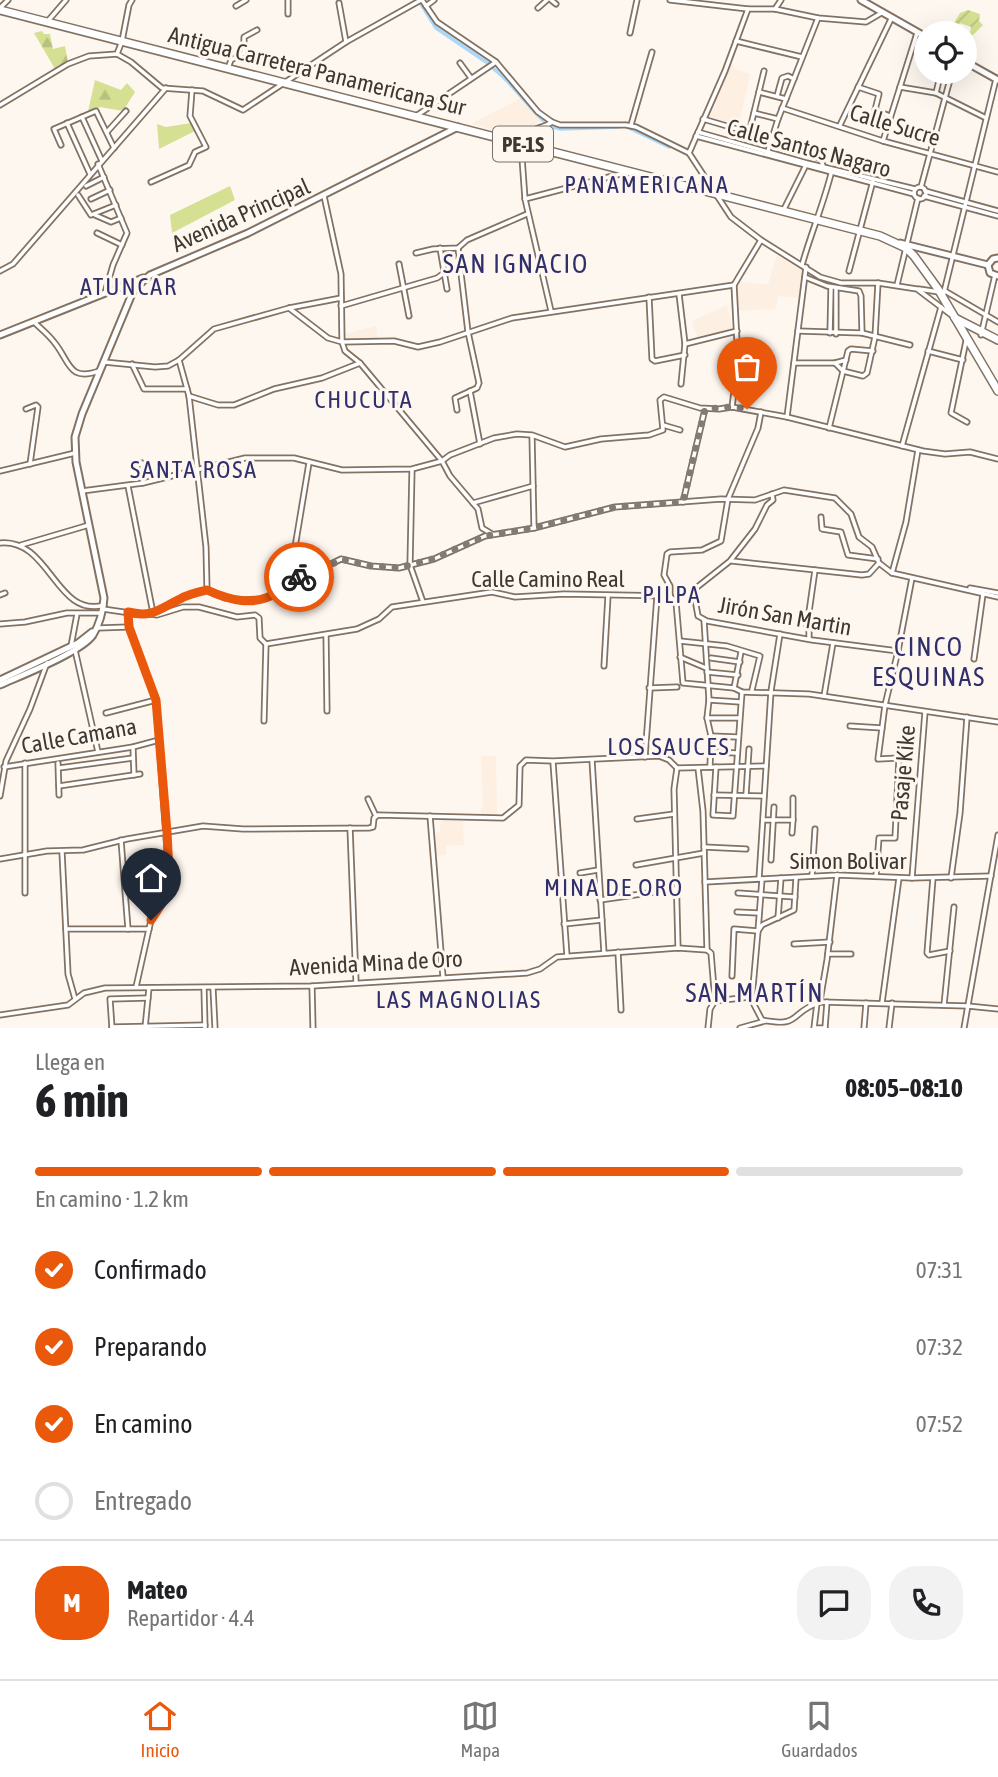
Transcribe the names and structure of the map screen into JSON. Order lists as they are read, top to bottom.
{
  "streets": {
    "highway": ["Antigua Carretera Panamericana Sur", "PE-1S"],
    "main road": ["Avenida Principal"],
    "street": [
      "Calle Sucre",
      "Calle Santos Nagaro",
      "Calle Camino Real",
      "Jirón San Martin",
      "Calle Camana",
      "Pasaje Kike",
      "Simon Bolivar",
      "Avenida Mina de Oro"
    ]
  },
  "crossings": [
    ["Antigua Carretera Panamericana Sur", "Avenida Principal"],
    ["Pasaje Kike", "Simon Bolivar"]
  ],
  "districts": [
    "PANAMERICANA",
    "SAN IGNACIO",
    "ATUNCAR",
    "CHUCUTA",
    "SANTA ROSA",
    "PILPA",
    "CINCO ESQUINAS",
    "LOS SAUCES",
    "MINA DE ORO",
    "SAN MARTÍN",
    "LAS MAGNOLIAS"
  ],
  "page": {
    "heading": ["6 min", "Llega en", "08:05–08:10"],
    "panel": ["Mateo", "Repartidor · 4.4"],
    "bar": "En camino · 1.2 km",
    "list": [
      ["Confirmado", "07:31"],
      ["Preparando", "07:32"],
      ["En camino", "07:52"],
      "Entregado"
    ],
    "round": "M",
    "tabs": ["Inicio", "Mapa", "Guardados"]
  }
}
